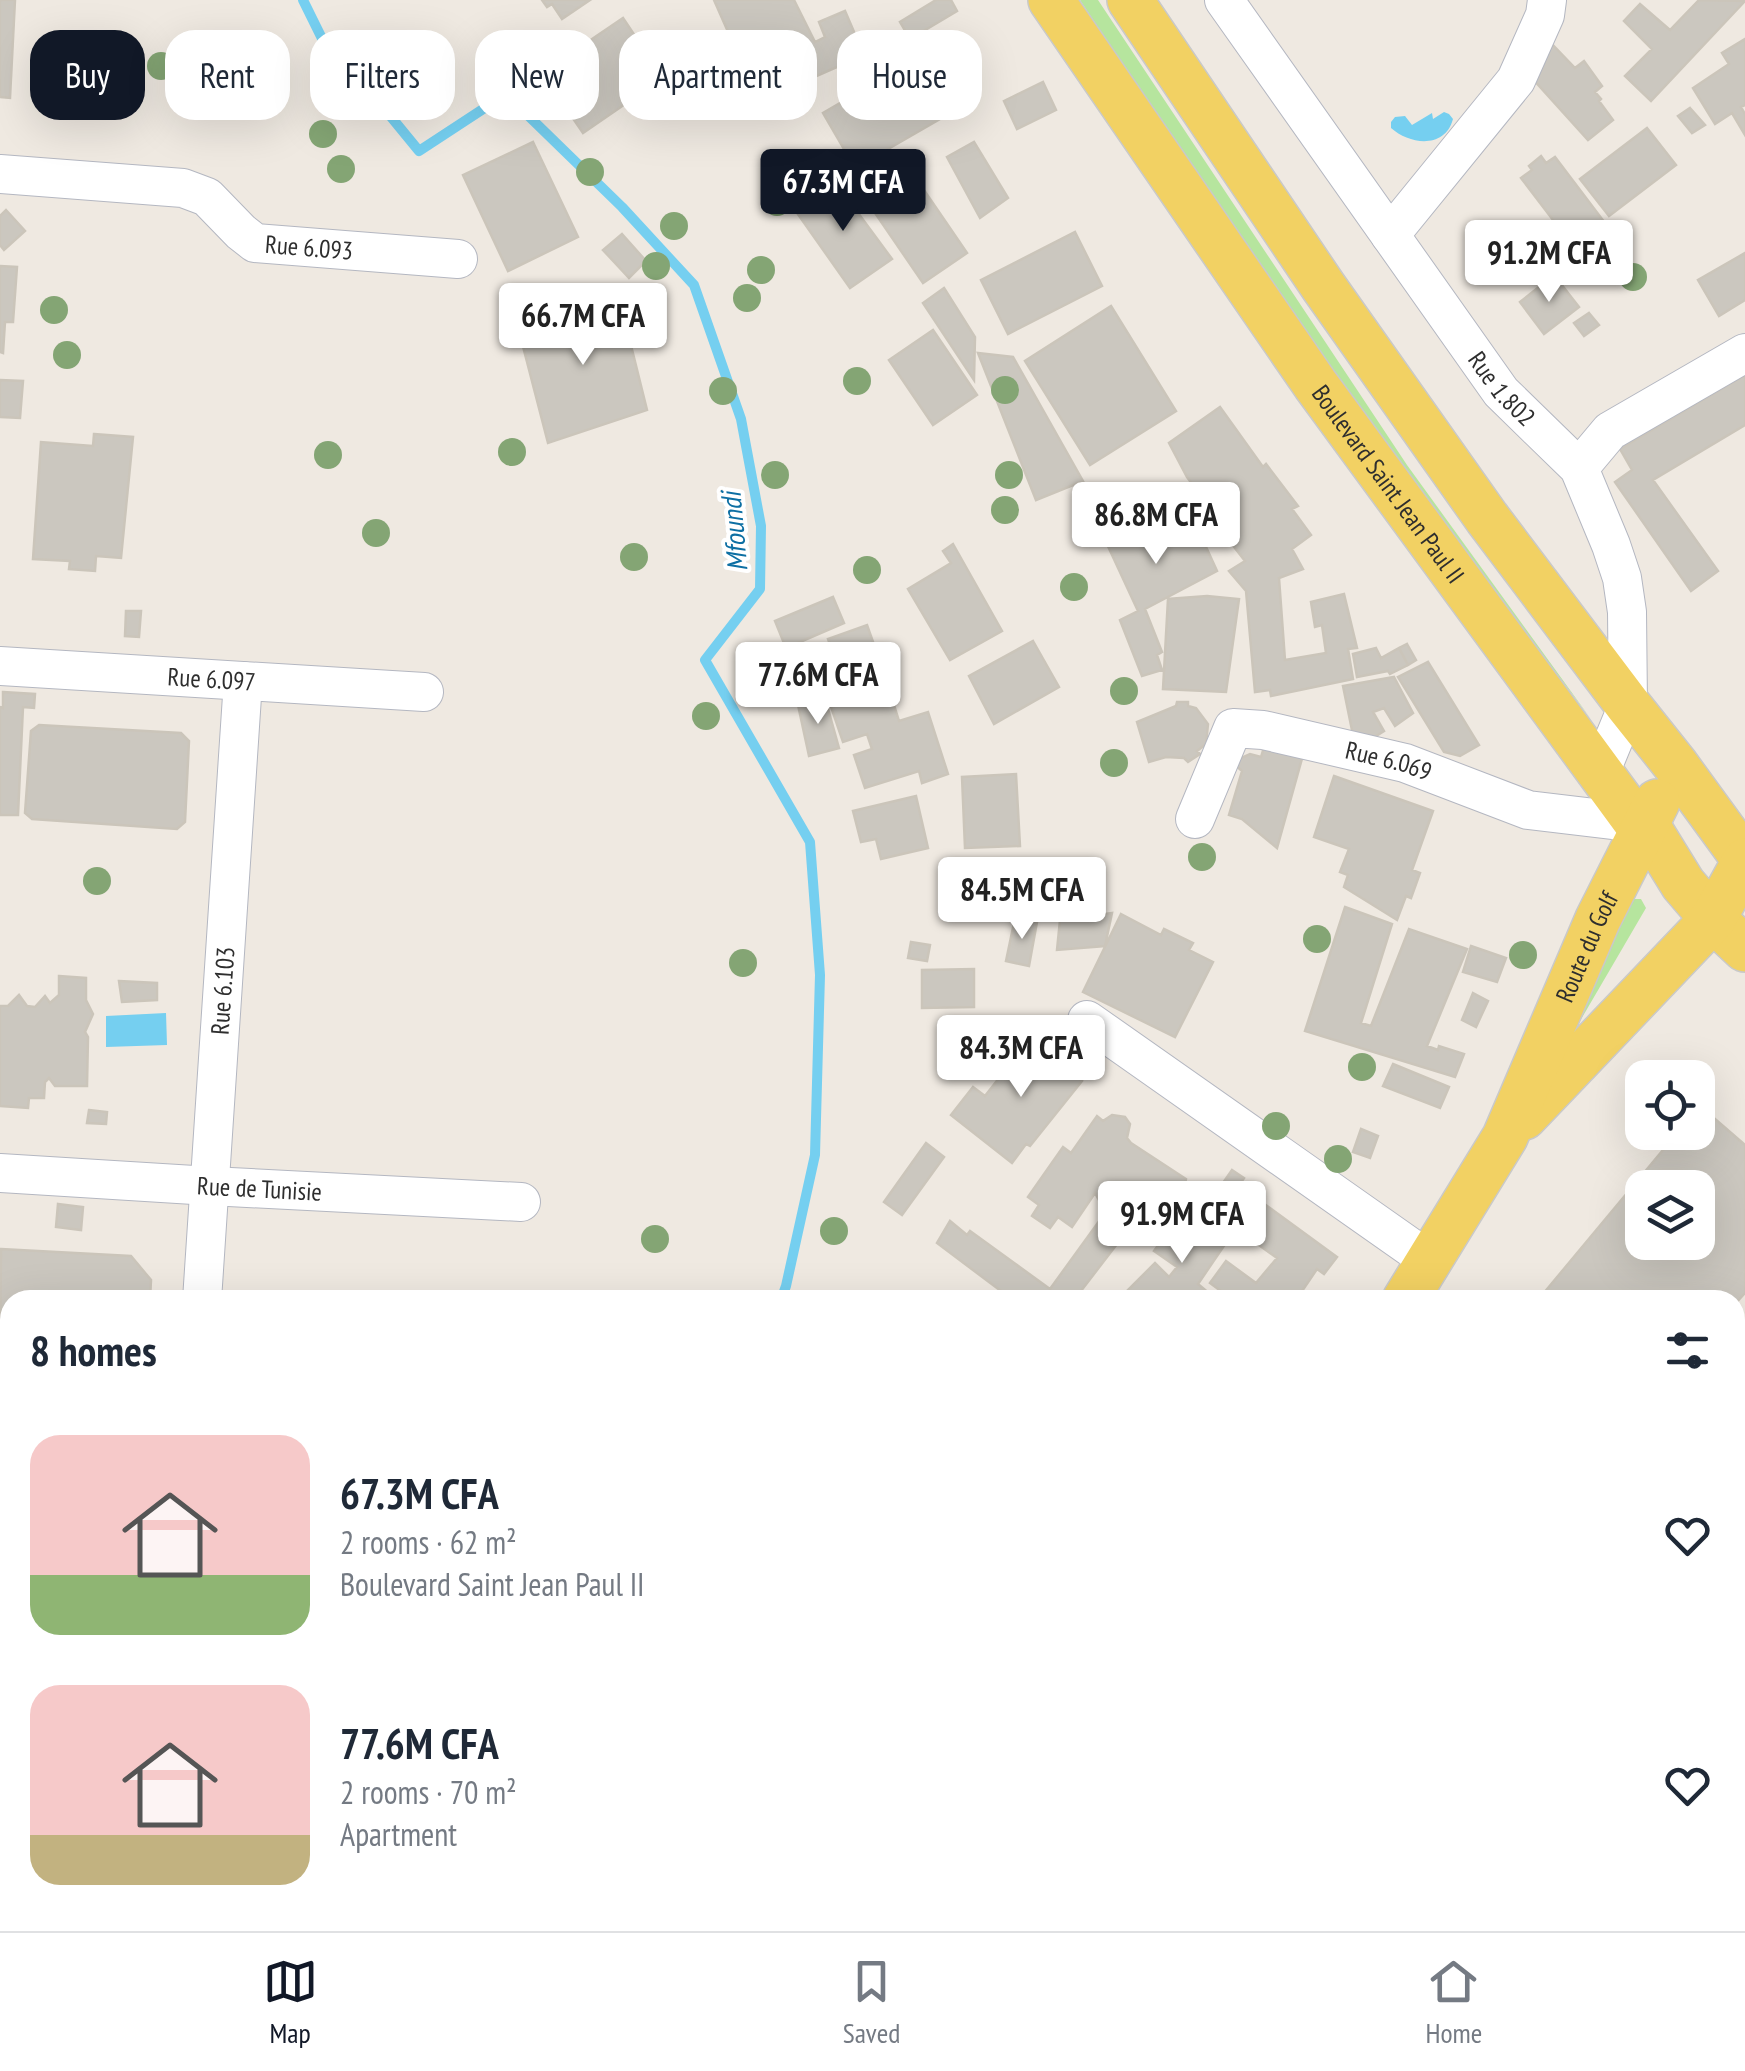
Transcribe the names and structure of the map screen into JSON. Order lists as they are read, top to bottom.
{
  "streets": {
    "main road": ["Boulevard Saint Jean Paul II", "Route du Golf"],
    "street": [
      "Rue 6.093",
      "Rue 1.802",
      "Rue 6.097",
      "Rue 6.069",
      "Rue 6.103",
      "Rue de Tunisie"
    ]
  },
  "crossings": [
    ["Boulevard Saint Jean Paul II", "Rue 6.069"],
    ["Boulevard Saint Jean Paul II", "Route du Golf"],
    ["Rue 6.097", "Rue 6.103"],
    ["Rue 6.069", "Route du Golf"],
    ["Rue 6.103", "Rue de Tunisie"]
  ],
  "water": ["Mfoundi"],
  "page": {
    "chip": [
      "Buy",
      "Rent",
      "Filters",
      "New",
      "Apartment",
      "House"
    ],
    "price": [
      "67.3M CFA",
      "91.2M CFA",
      "66.7M CFA",
      "86.8M CFA",
      "77.6M CFA",
      "84.5M CFA",
      "84.3M CFA",
      "91.9M CFA"
    ],
    "heading": "8 homes",
    "list": [
      {
        "name": "67.3M CFA",
        "note": "2 rooms · 62 m² · Boulevard Saint Jean Paul II"
      },
      {
        "name": "77.6M CFA",
        "note": "2 rooms · 70 m² · Apartment"
      }
    ],
    "tabs": ["Map", "Saved", "Home"]
  }
}
